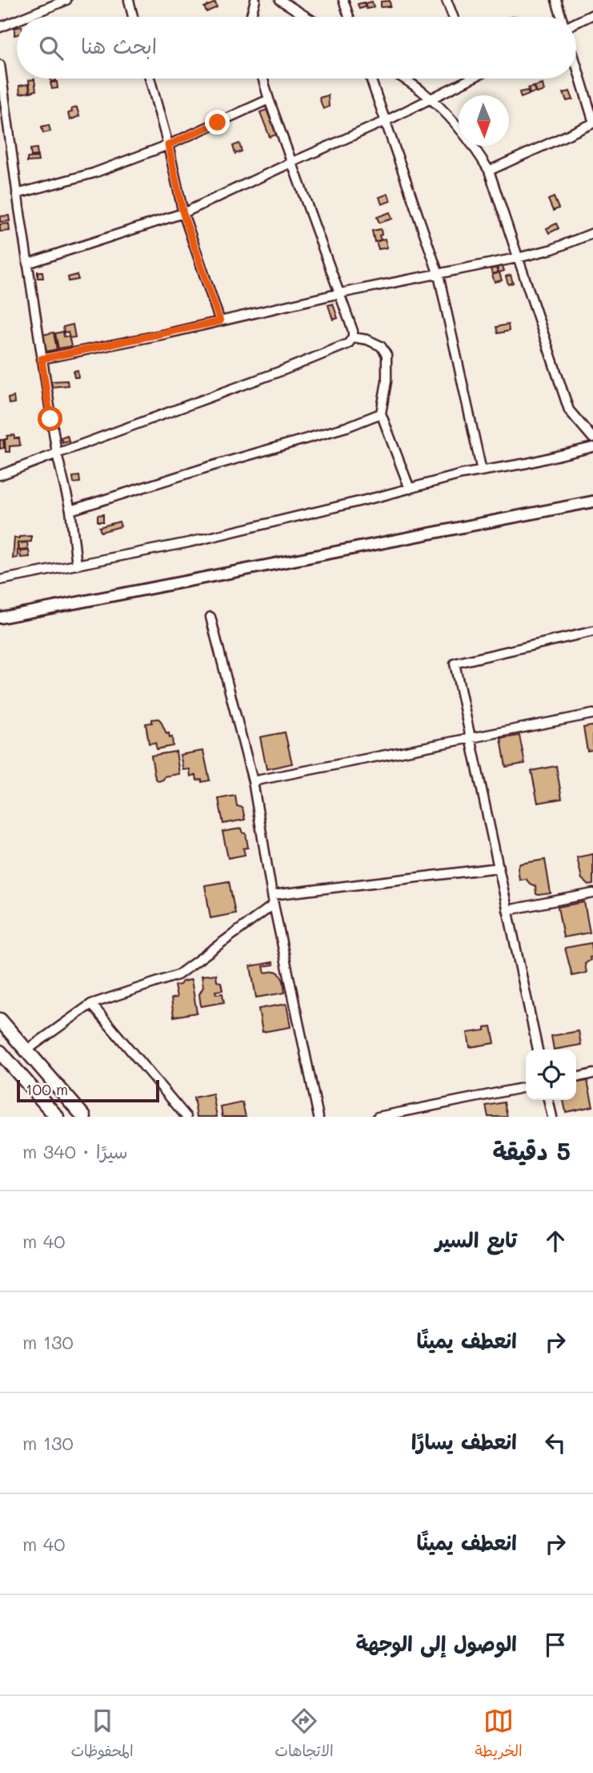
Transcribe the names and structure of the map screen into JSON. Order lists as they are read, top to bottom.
{
  "scale_bar": "100 m",
  "north": "bottom",
  "page": {
    "search": "ابحث هنا",
    "scale": "100 m",
    "heading": ["5 دقيقة", "سيرًا · 340 m"],
    "list": [
      ["تابع السير", "40 m"],
      ["انعطف يمينًا", "130 m"],
      ["انعطف يسارًا", "130 m"],
      ["انعطف يمينًا", "40 m"],
      "الوصول إلى الوجهة"
    ],
    "nav": ["الخريطة", "الاتجاهات", "المحفوظات"]
  }
}
